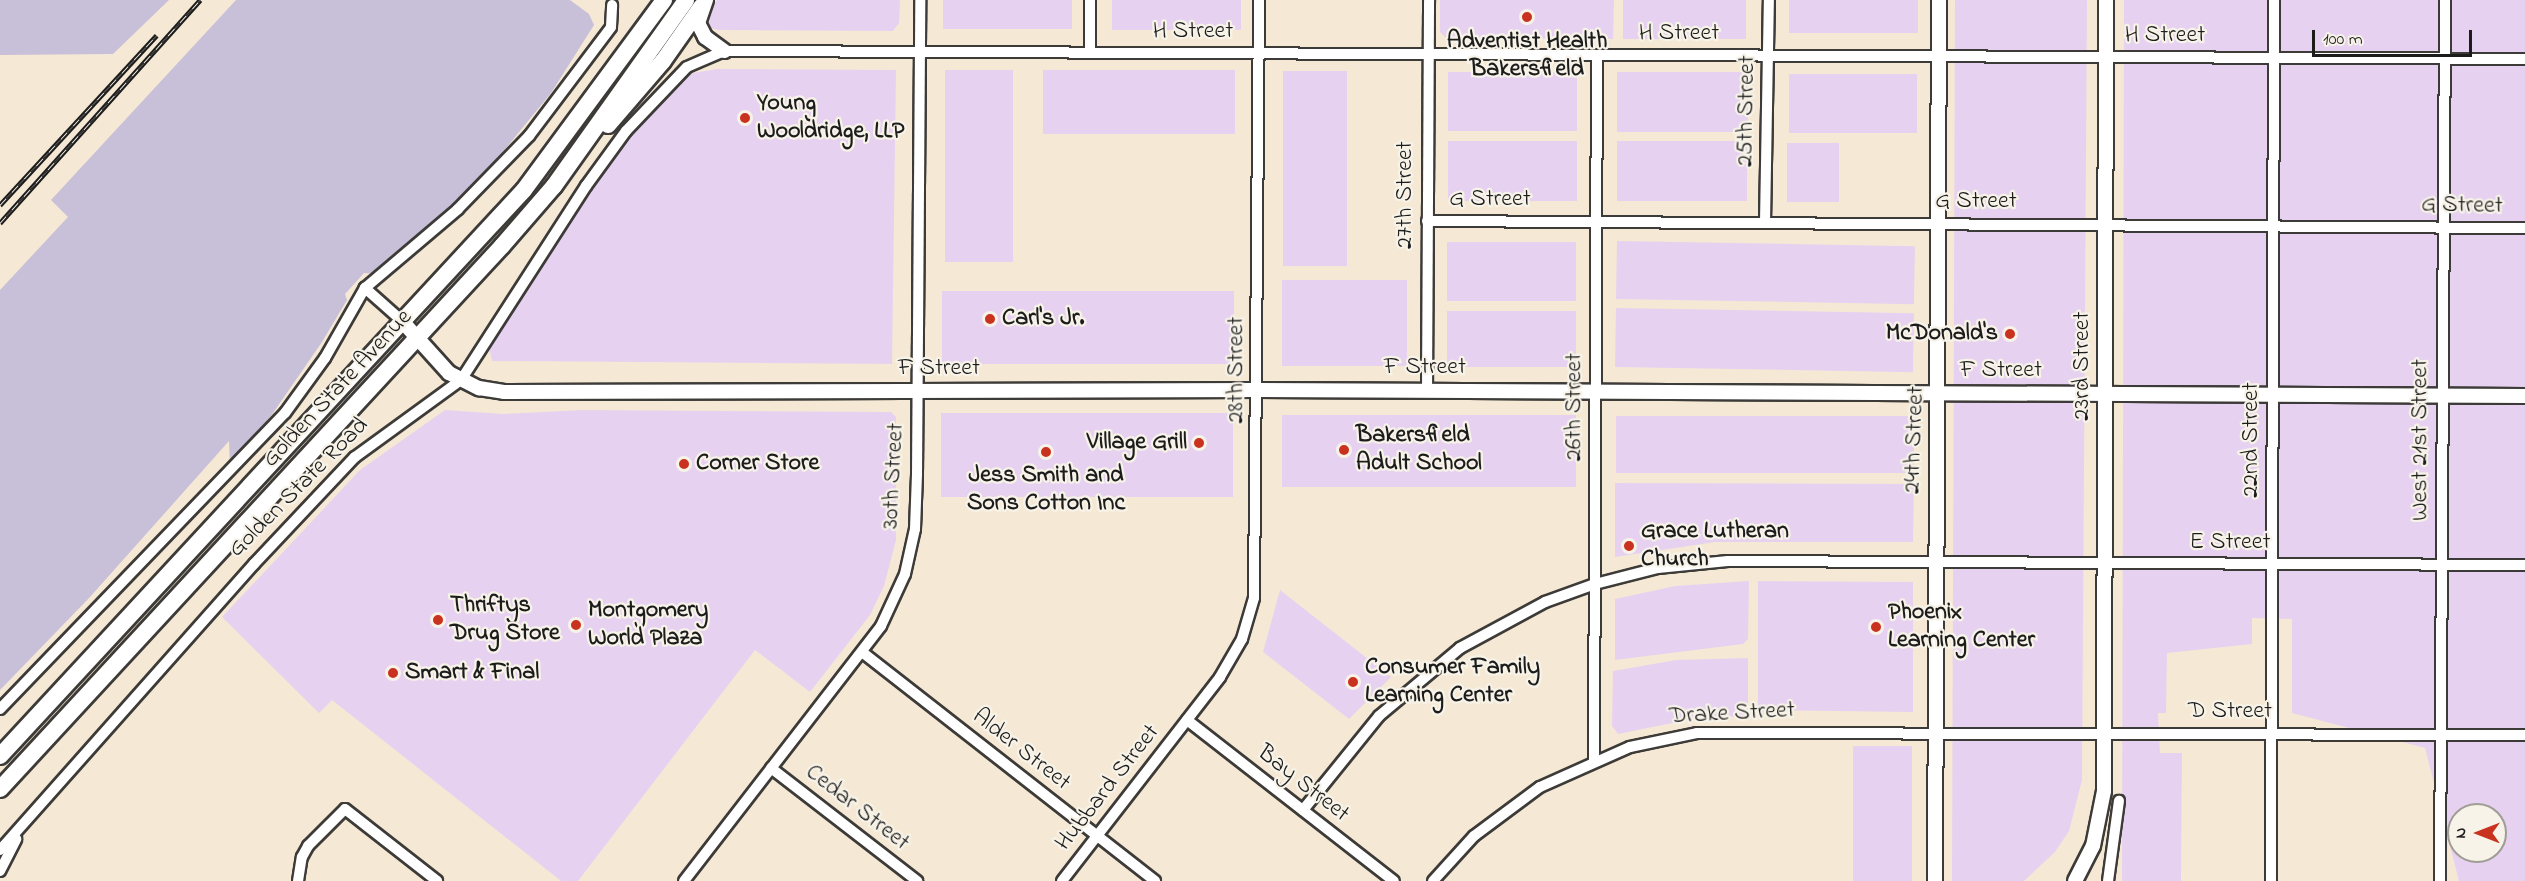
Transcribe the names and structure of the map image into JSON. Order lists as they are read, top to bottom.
{
  "streets": {
    "highway": ["Golden State Avenue"],
    "main road": ["23rd Street", "F Street", "24th Street"],
    "street": [
      "H Street",
      "25th Street",
      "27th Street",
      "G Street",
      "28th Street",
      "26th Street",
      "22nd Street",
      "West 21st Street",
      "30th Street",
      "Golden State Road",
      "E Street",
      "D Street",
      "Drake Street",
      "Alder Street",
      "Bay Street",
      "Hubbard Street",
      "Cedar Street"
    ]
  },
  "crossings": [
    ["H Street", "25th Street"],
    ["H Street", "27th Street"],
    ["H Street", "23rd Street"],
    ["H Street", "28th Street"],
    ["H Street", "26th Street"],
    ["H Street", "24th Street"],
    ["H Street", "22nd Street"],
    ["H Street", "West 21st Street"],
    ["H Street", "30th Street"],
    ["H Street", "Golden State Road"],
    ["25th Street", "G Street"],
    ["27th Street", "G Street"],
    ["27th Street", "F Street"],
    ["G Street", "23rd Street"],
    ["G Street", "26th Street"],
    ["G Street", "24th Street"],
    ["G Street", "22nd Street"],
    ["G Street", "West 21st Street"],
    ["23rd Street", "F Street"],
    ["23rd Street", "E Street"],
    ["23rd Street", "D Street"],
    ["F Street", "28th Street"],
    ["F Street", "Golden State Avenue"],
    ["F Street", "26th Street"],
    ["F Street", "24th Street"],
    ["F Street", "22nd Street"],
    ["F Street", "West 21st Street"],
    ["F Street", "30th Street"],
    ["F Street", "Golden State Road"],
    ["28th Street", "Bay Street"],
    ["28th Street", "Hubbard Street"],
    ["26th Street", "E Street"],
    ["26th Street", "Drake Street"],
    ["24th Street", "E Street"],
    ["24th Street", "D Street"],
    ["24th Street", "Drake Street"],
    ["22nd Street", "E Street"],
    ["22nd Street", "D Street"],
    ["West 21st Street", "E Street"],
    ["West 21st Street", "D Street"],
    ["30th Street", "Alder Street"],
    ["30th Street", "Cedar Street"],
    ["E Street", "Bay Street"],
    ["D Street", "Drake Street"],
    ["Alder Street", "Hubbard Street"],
    ["Bay Street", "Hubbard Street"]
  ],
  "places": [
    "Adventist Health Bakersfield",
    "Young Wooldridge, LLP",
    "Carl's Jr.",
    "McDonald's",
    "Village Grill",
    "Bakersfield Adult School",
    "Jess Smith and Sons Cotton Inc",
    "Corner Store",
    "Grace Lutheran Church",
    "Thriftys Drug Store",
    "Montgomery World Plaza",
    "Phoenix Learning Center",
    "Smart & Final",
    "Consumer Family Learning Center"
  ],
  "scale_bar": "100 m",
  "north": "left"
}
